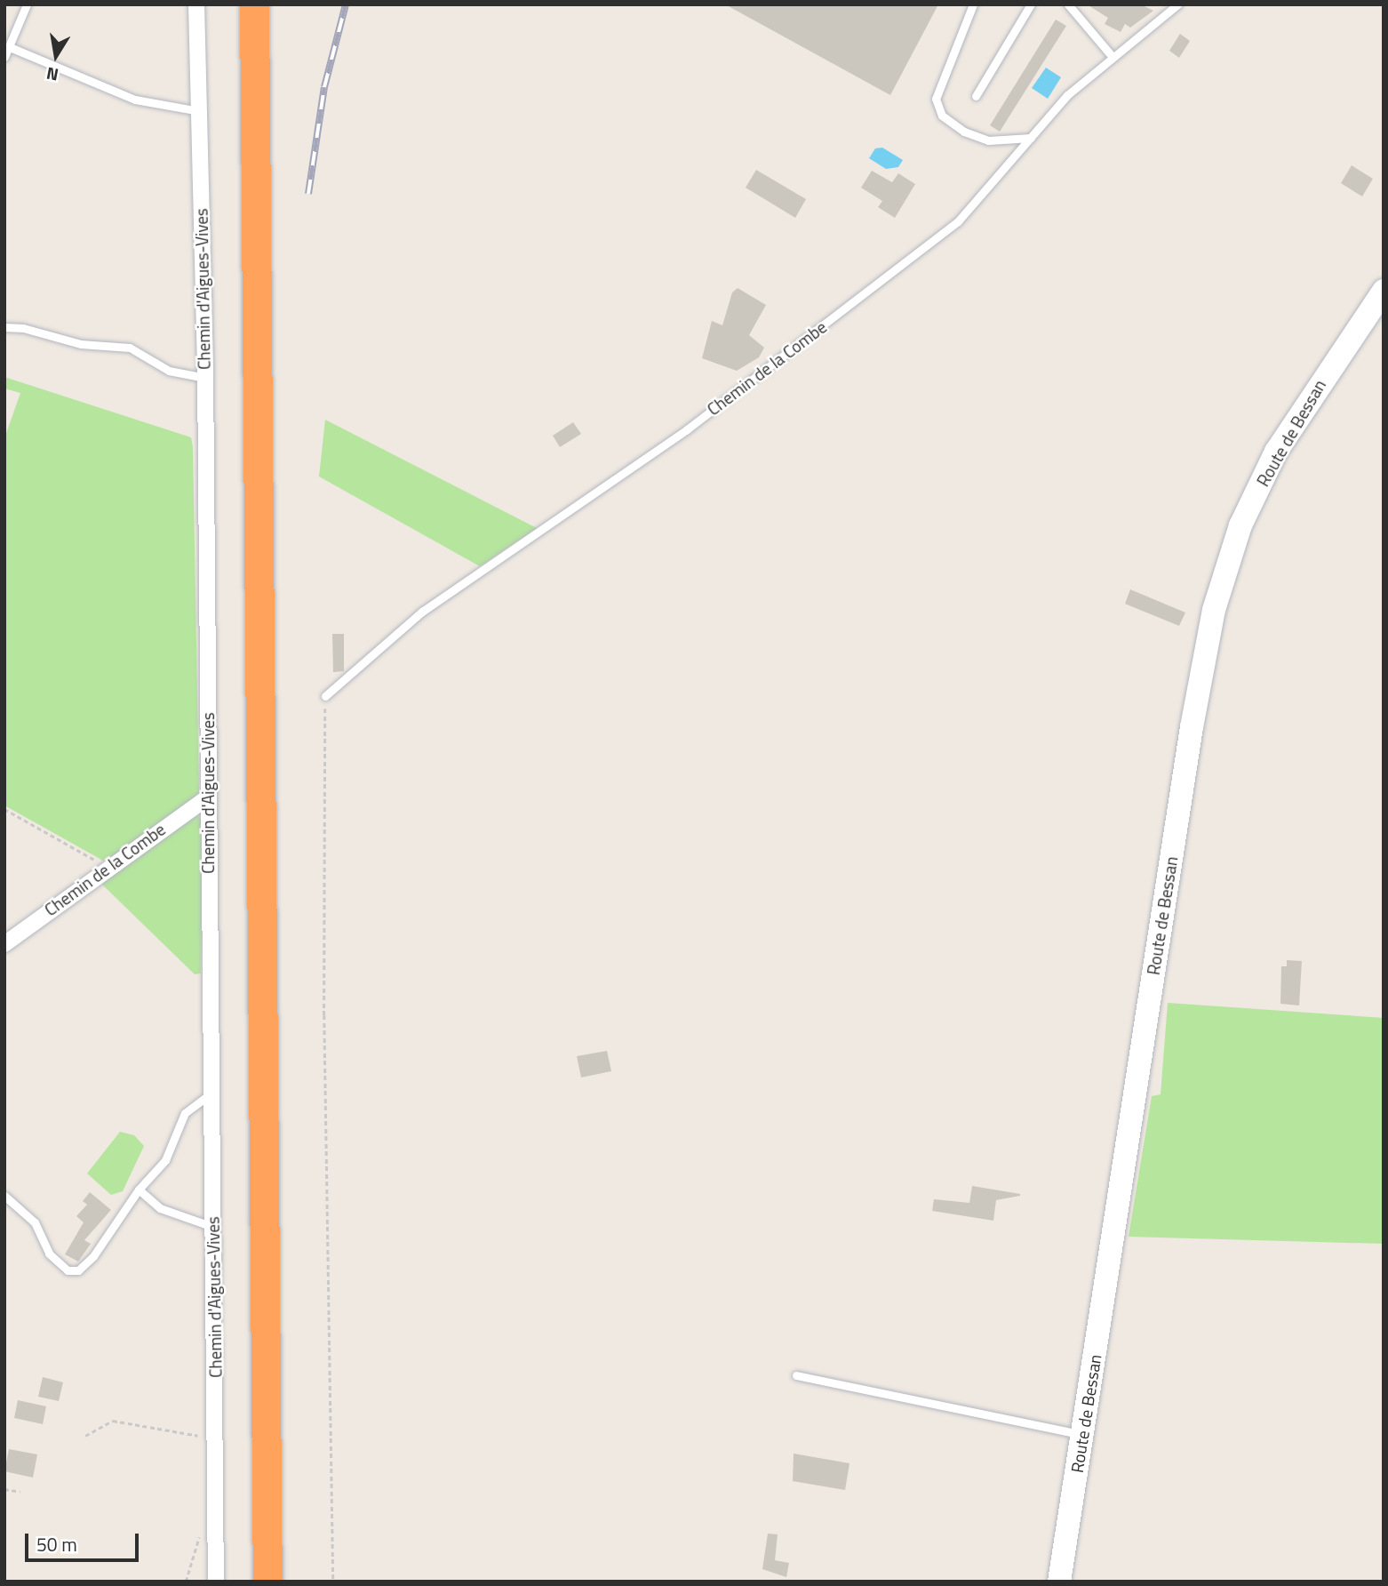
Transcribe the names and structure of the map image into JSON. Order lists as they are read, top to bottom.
{
  "streets": {
    "street": ["Chemin d'Aigues-Vives", "Chemin de la Combe", "Route de Bessan"]
  },
  "crossings": [
    ["Chemin d'Aigues-Vives", "Chemin de la Combe"]
  ],
  "scale_bar": "50 m",
  "north": "bottom"
}
